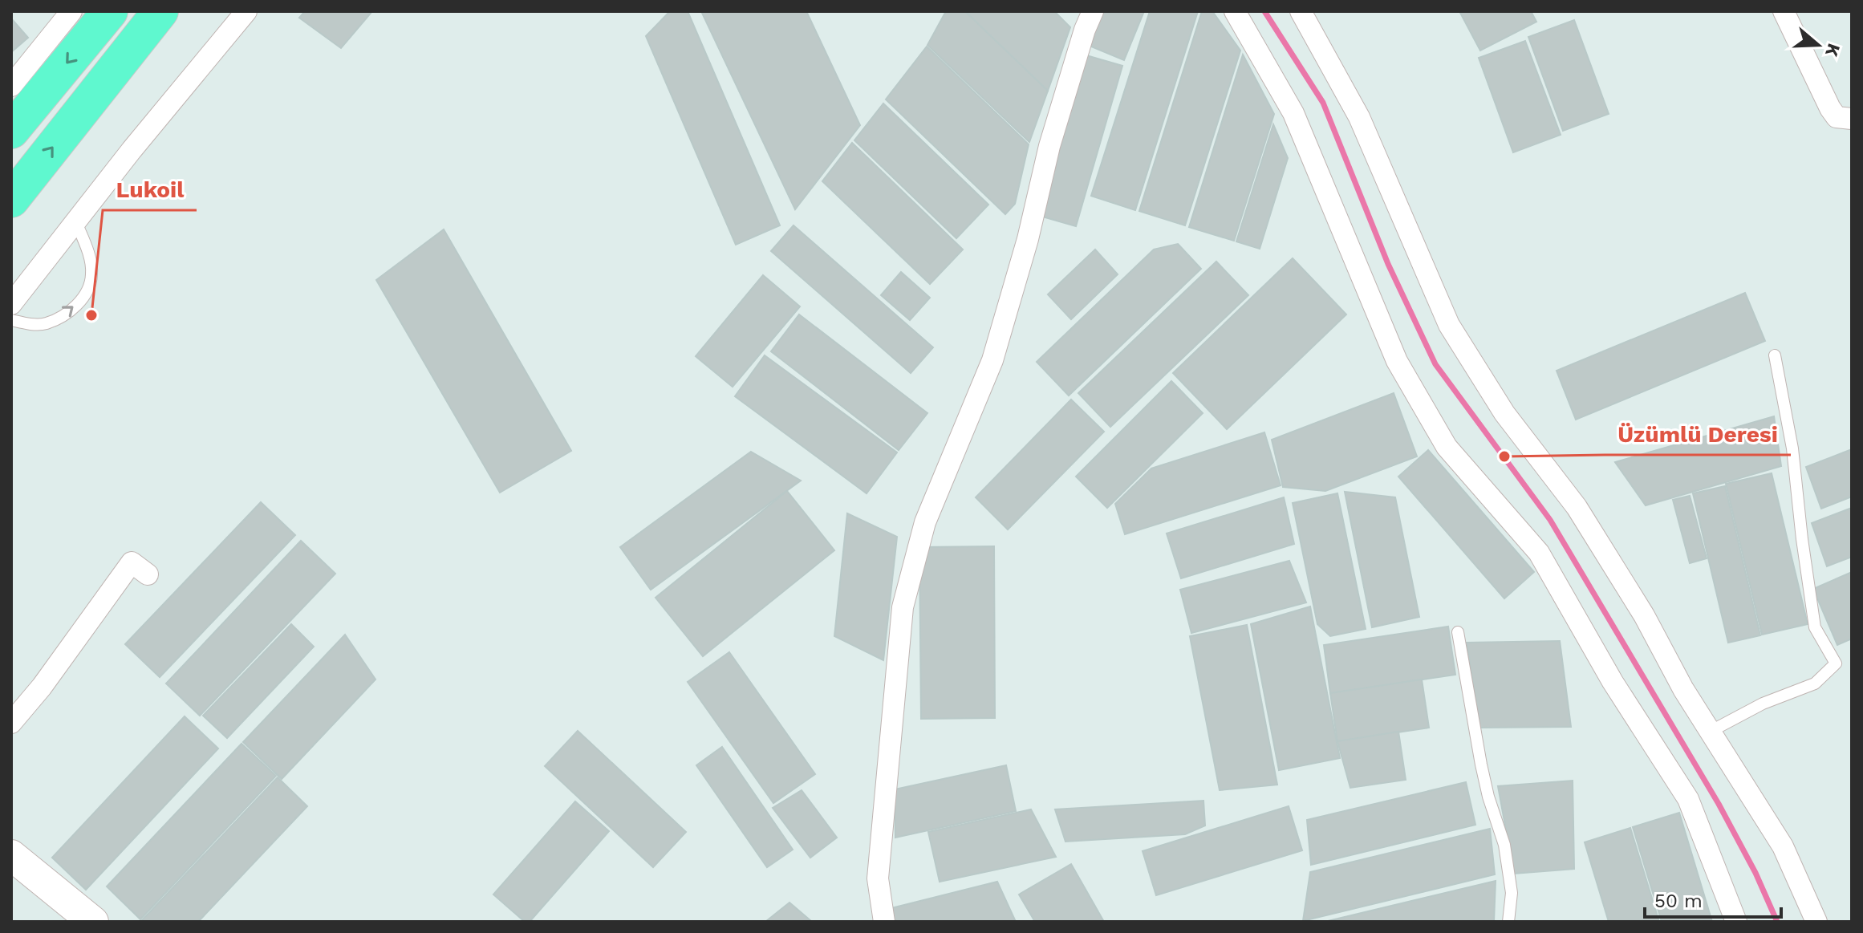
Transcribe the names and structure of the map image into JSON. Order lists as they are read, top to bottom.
{
  "places": ["Lukoil", "Üzümlü Deresi"],
  "scale_bar": "50 m",
  "north": "right"
}
